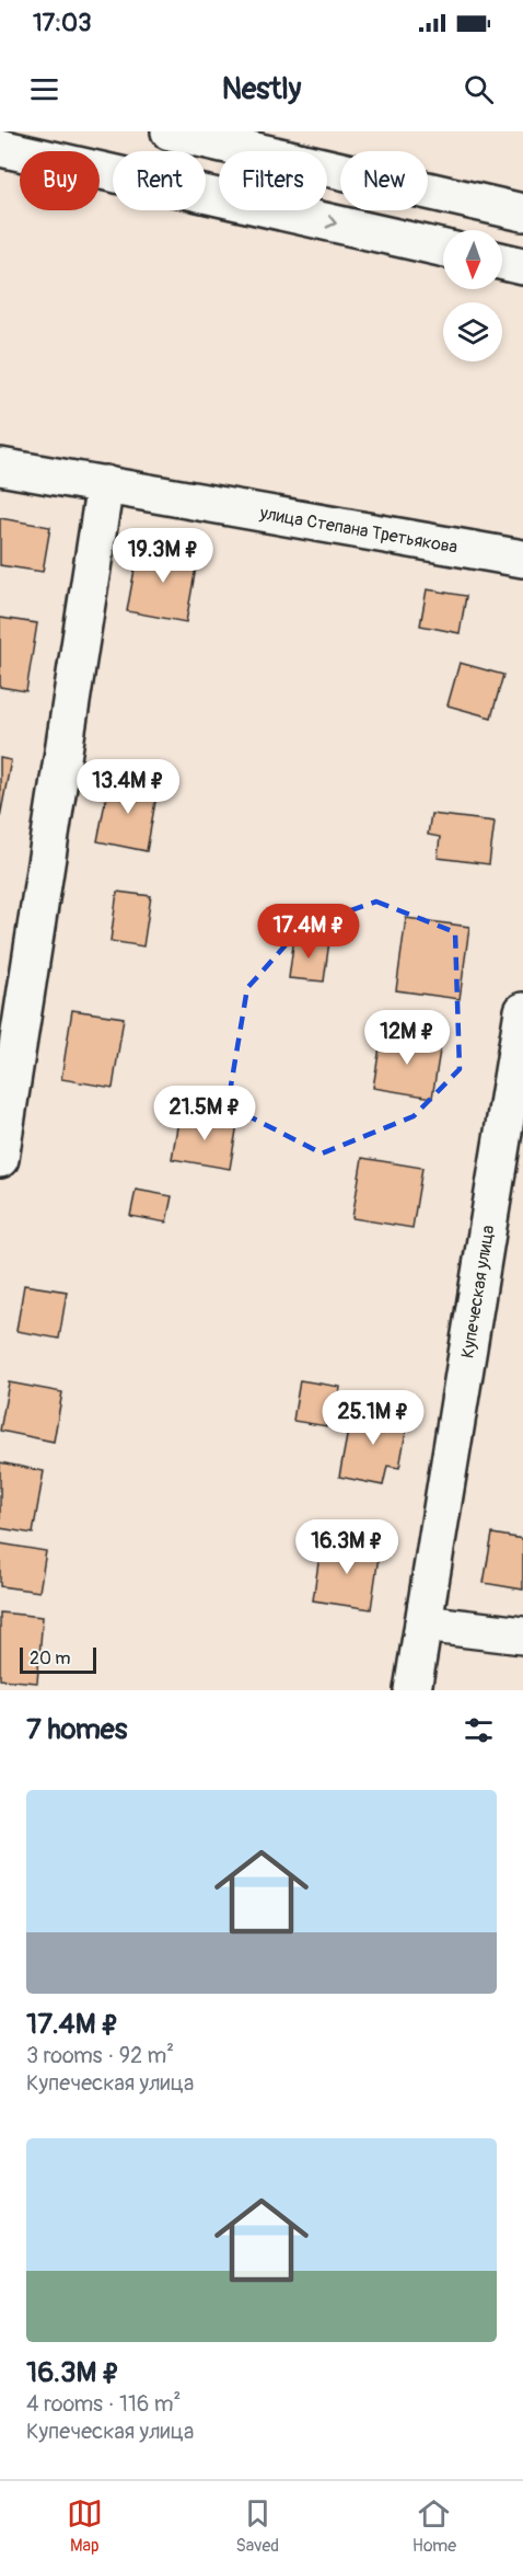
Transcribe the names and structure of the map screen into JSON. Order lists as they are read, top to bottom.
{
  "streets": {
    "main road": ["улица Степана Третьякова", "Купеческая улица"]
  },
  "scale_bar": "20 m",
  "north": "bottom",
  "page": {
    "status": "17:03",
    "header": "Nestly",
    "chip": [
      "Buy",
      "Rent",
      "Filters",
      "New"
    ],
    "price": [
      "19.3M ₽",
      "13.4M ₽",
      "17.4M ₽",
      "12M ₽",
      "21.5M ₽",
      "25.1M ₽",
      "16.3M ₽"
    ],
    "scale": "20 m",
    "heading": "7 homes",
    "list": [
      {
        "name": "17.4M ₽",
        "note": "3 rooms · 92 m² · Купеческая улица"
      },
      {
        "name": "16.3M ₽",
        "note": "4 rooms · 116 m² · Купеческая улица"
      }
    ],
    "tabs": ["Map", "Saved", "Home"]
  }
}
